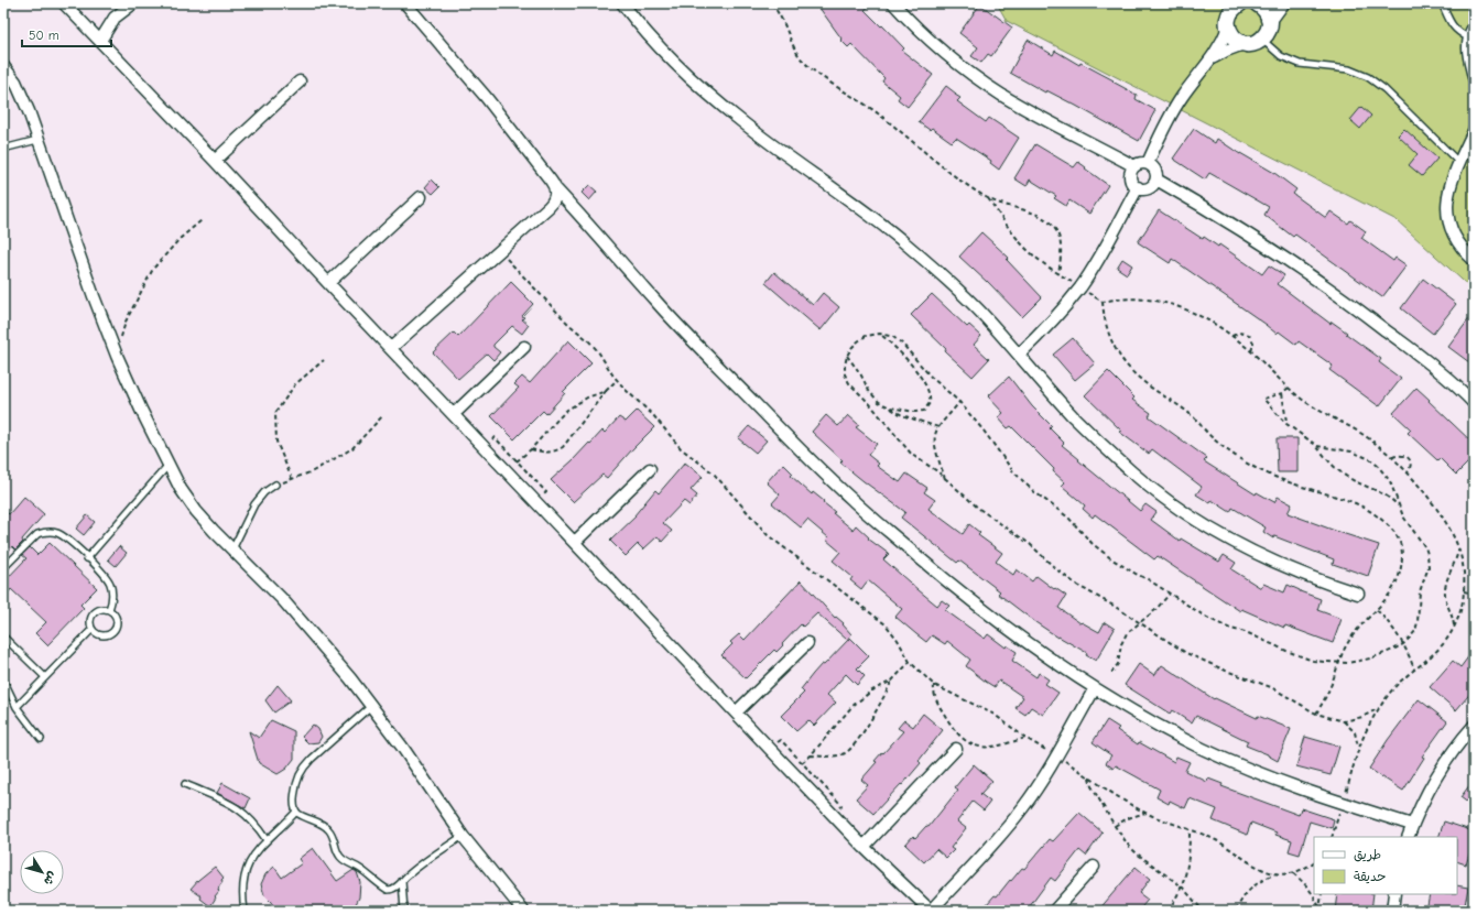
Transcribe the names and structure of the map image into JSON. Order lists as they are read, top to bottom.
{
  "legend": ["طريق", "حديقة"],
  "scale_bar": "50 m",
  "north": "bottom right"
}
